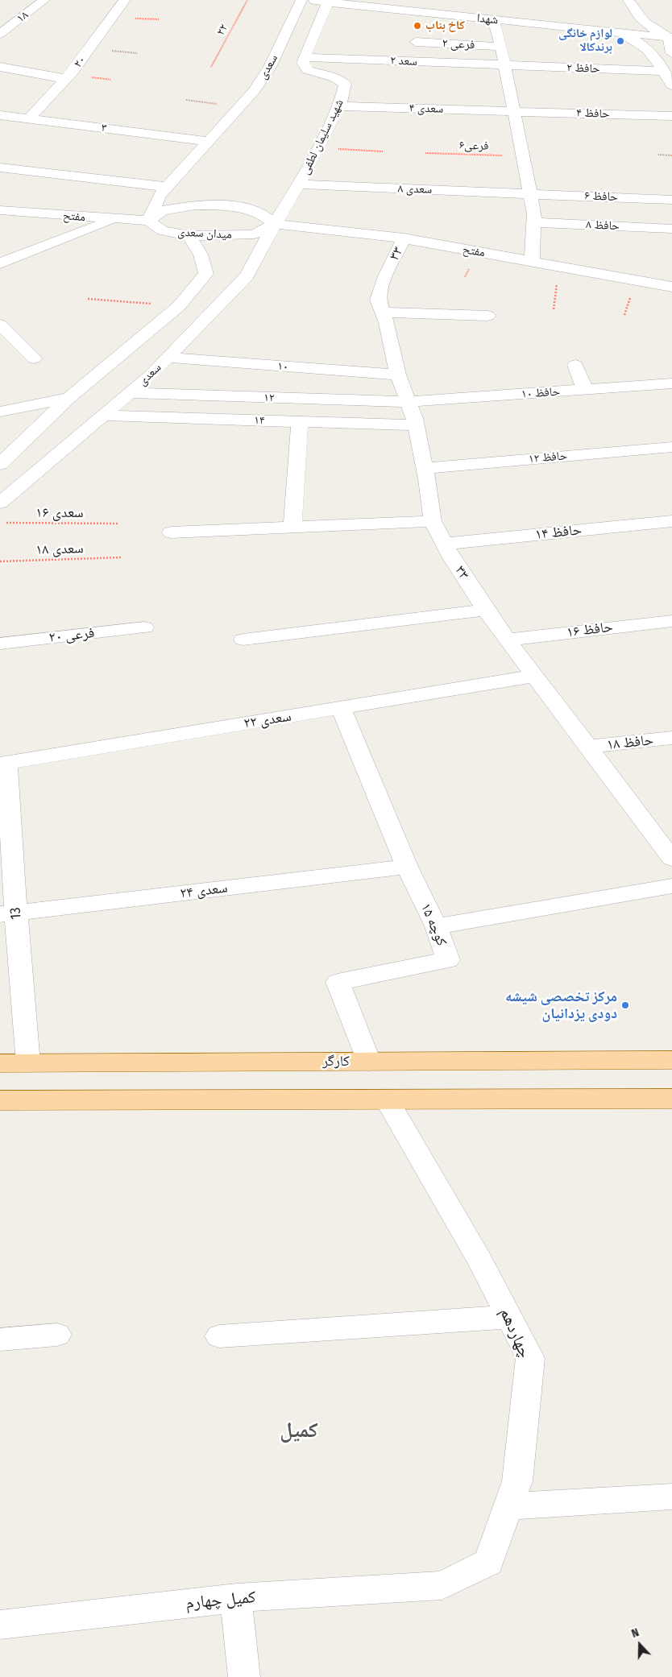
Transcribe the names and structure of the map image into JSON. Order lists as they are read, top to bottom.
{
  "streets": {
    "main road": ["کارگر"],
    "street": [
      "۱۸",
      "شهدا",
      "فرعی ۲",
      "سعد ۲",
      "۲۰",
      "سعدی",
      "حافظ ۲",
      "سعدی ۴",
      "حافظ ۴",
      "۳",
      "شهید سلیمان لطفی",
      "سعدی ۸",
      "حافظ ۶",
      "مفتح",
      "حافظ ۸",
      "میدان سعدی",
      "۳۳",
      "۱۰",
      "حافظ ۱۰",
      "۱۲",
      "۱۴",
      "حافظ ۱۲",
      "حافظ ۱۴",
      "حافظ ۱۶",
      "فرعی ۲۰",
      "سعدی ۲۲",
      "حافظ ۱۸",
      "سعدی ۲۴",
      "13",
      "کوچه ۱۵",
      "چهاردهم",
      "کمیل چهارم"
    ],
    "path": [
      "۲۲",
      "فرعی۶",
      "سعدی ۱۶",
      "سعدی ۱۸"
    ]
  },
  "crossings": [
    ["شهدا", "سعدی"],
    ["سعد ۲", "حافظ ۲"],
    ["سعد ۲", "شهید سلیمان لطفی"],
    ["۲۰", "۳"],
    ["سعدی", "۳"],
    ["سعدی", "شهید سلیمان لطفی"],
    ["سعدی", "مفتح"],
    ["سعدی", "میدان سعدی"],
    ["سعدی", "۱۰"],
    ["سعدی", "۱۲"],
    ["سعدی", "۱۴"],
    ["سعدی ۴", "حافظ ۴"],
    ["سعدی ۴", "شهید سلیمان لطفی"],
    ["شهید سلیمان لطفی", "سعدی ۸"],
    ["شهید سلیمان لطفی", "مفتح"],
    ["شهید سلیمان لطفی", "میدان سعدی"],
    ["سعدی ۸", "حافظ ۶"],
    ["مفتح", "میدان سعدی"],
    ["مفتح", "۳۳"],
    ["۳۳", "۱۰"],
    ["۳۳", "حافظ ۱۰"],
    ["۳۳", "۱۲"],
    ["۳۳", "۱۴"],
    ["۳۳", "حافظ ۱۲"],
    ["۳۳", "حافظ ۱۴"],
    ["۳۳", "حافظ ۱۶"],
    ["۳۳", "سعدی ۲۲"],
    ["۳۳", "حافظ ۱۸"],
    ["حافظ ۱۰", "۱۲"],
    ["سعدی ۲۲", "13"],
    ["سعدی ۲۲", "کوچه ۱۵"],
    ["سعدی ۲۴", "13"],
    ["سعدی ۲۴", "کوچه ۱۵"],
    ["13", "کارگر"],
    ["کوچه ۱۵", "کارگر"],
    ["چهاردهم", "کمیل چهارم"]
  ],
  "districts": ["کمیل"],
  "places": ["کاخ بناب", "لوازم خانگی برندکالا", "مرکز تخصصی شیشه دودی یزدانیان"],
  "north": "top"
}
